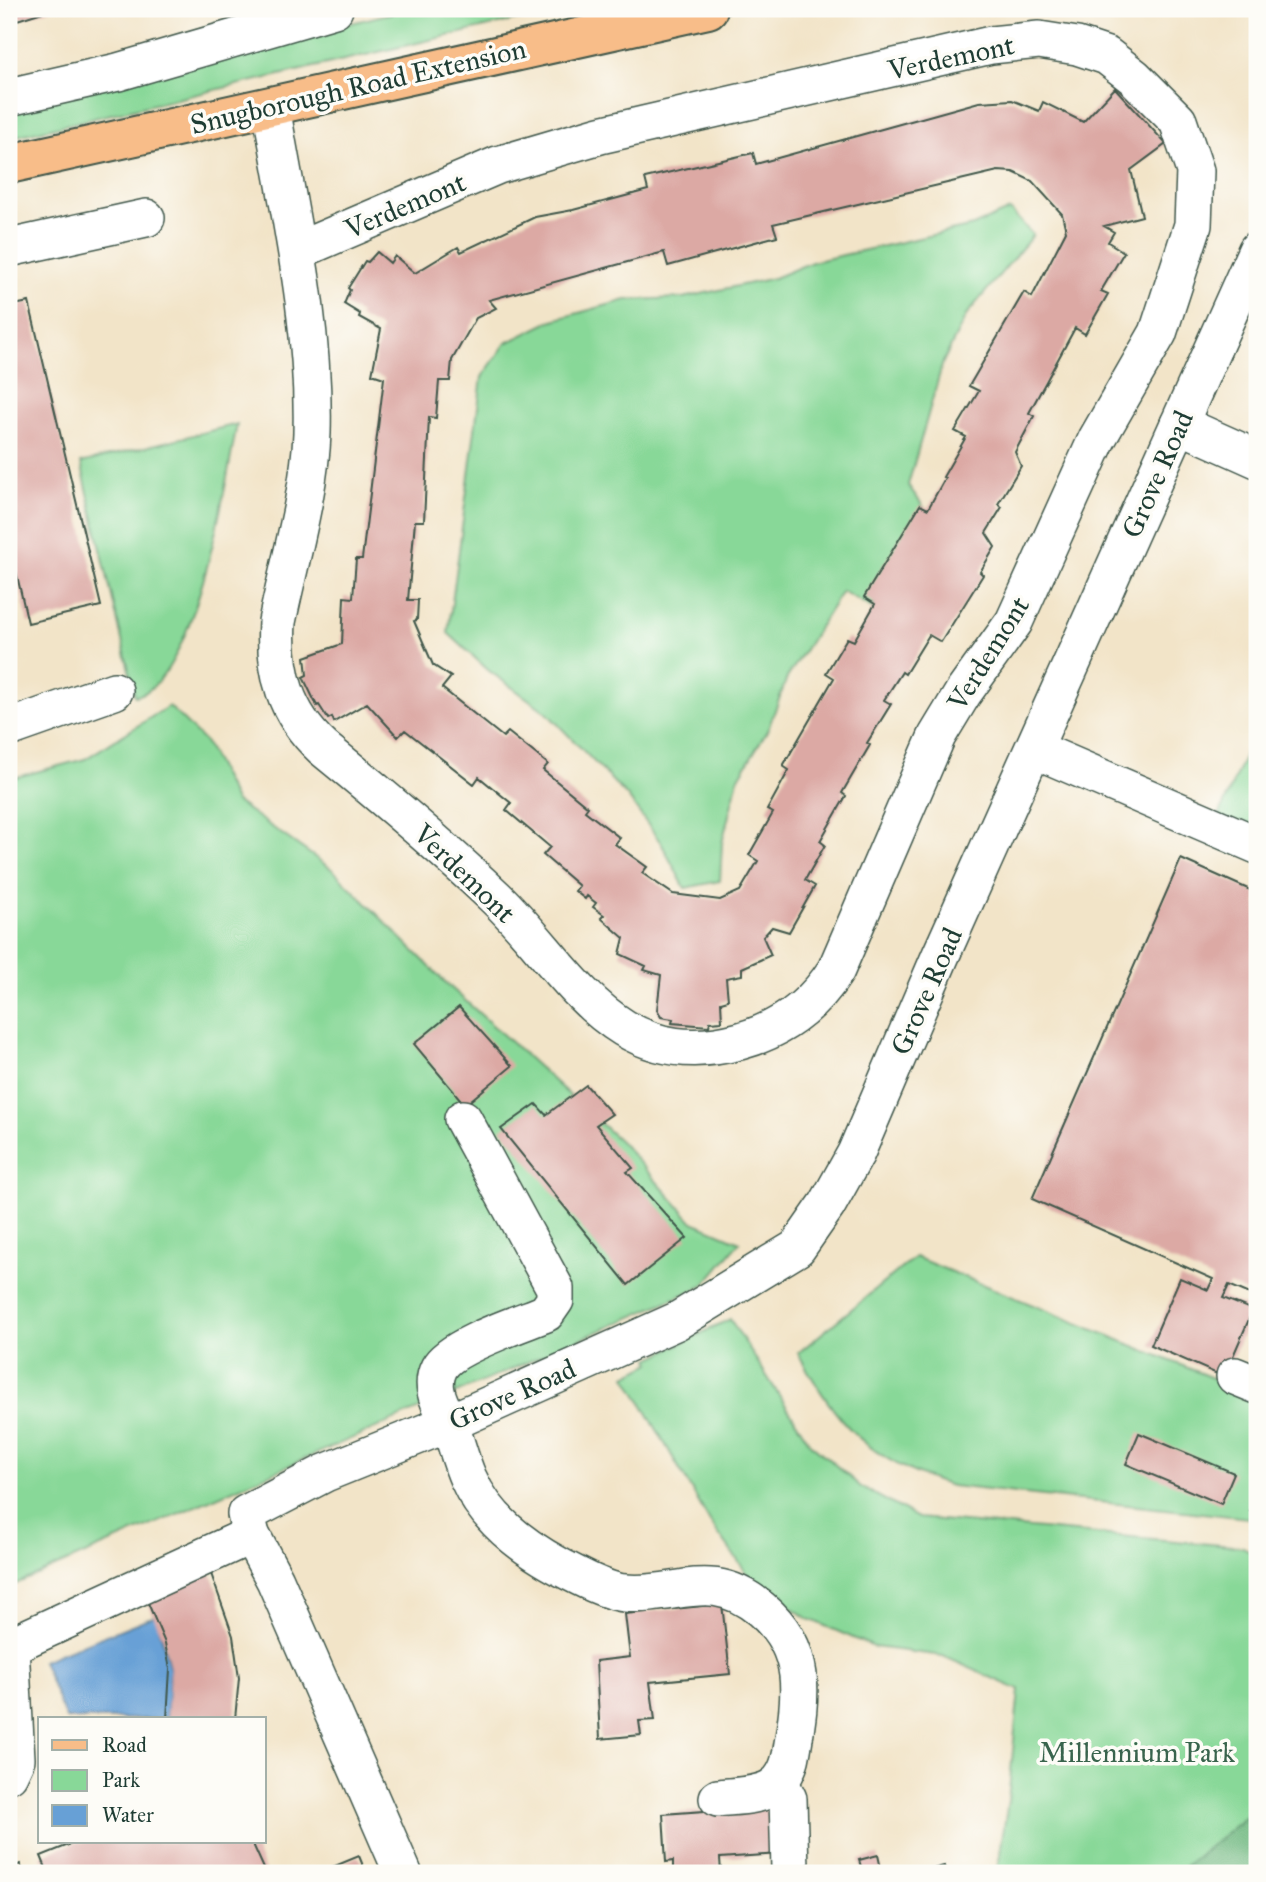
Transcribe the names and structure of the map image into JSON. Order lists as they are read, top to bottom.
{
  "streets": {
    "main road": ["Snugborough Road Extension"],
    "street": ["Verdemont", "Grove Road"]
  },
  "crossings": [
    ["Verdemont", "Snugborough Road Extension"]
  ],
  "parks": ["Millennium Park"],
  "legend": ["Road", "Park", "Water"]
}
